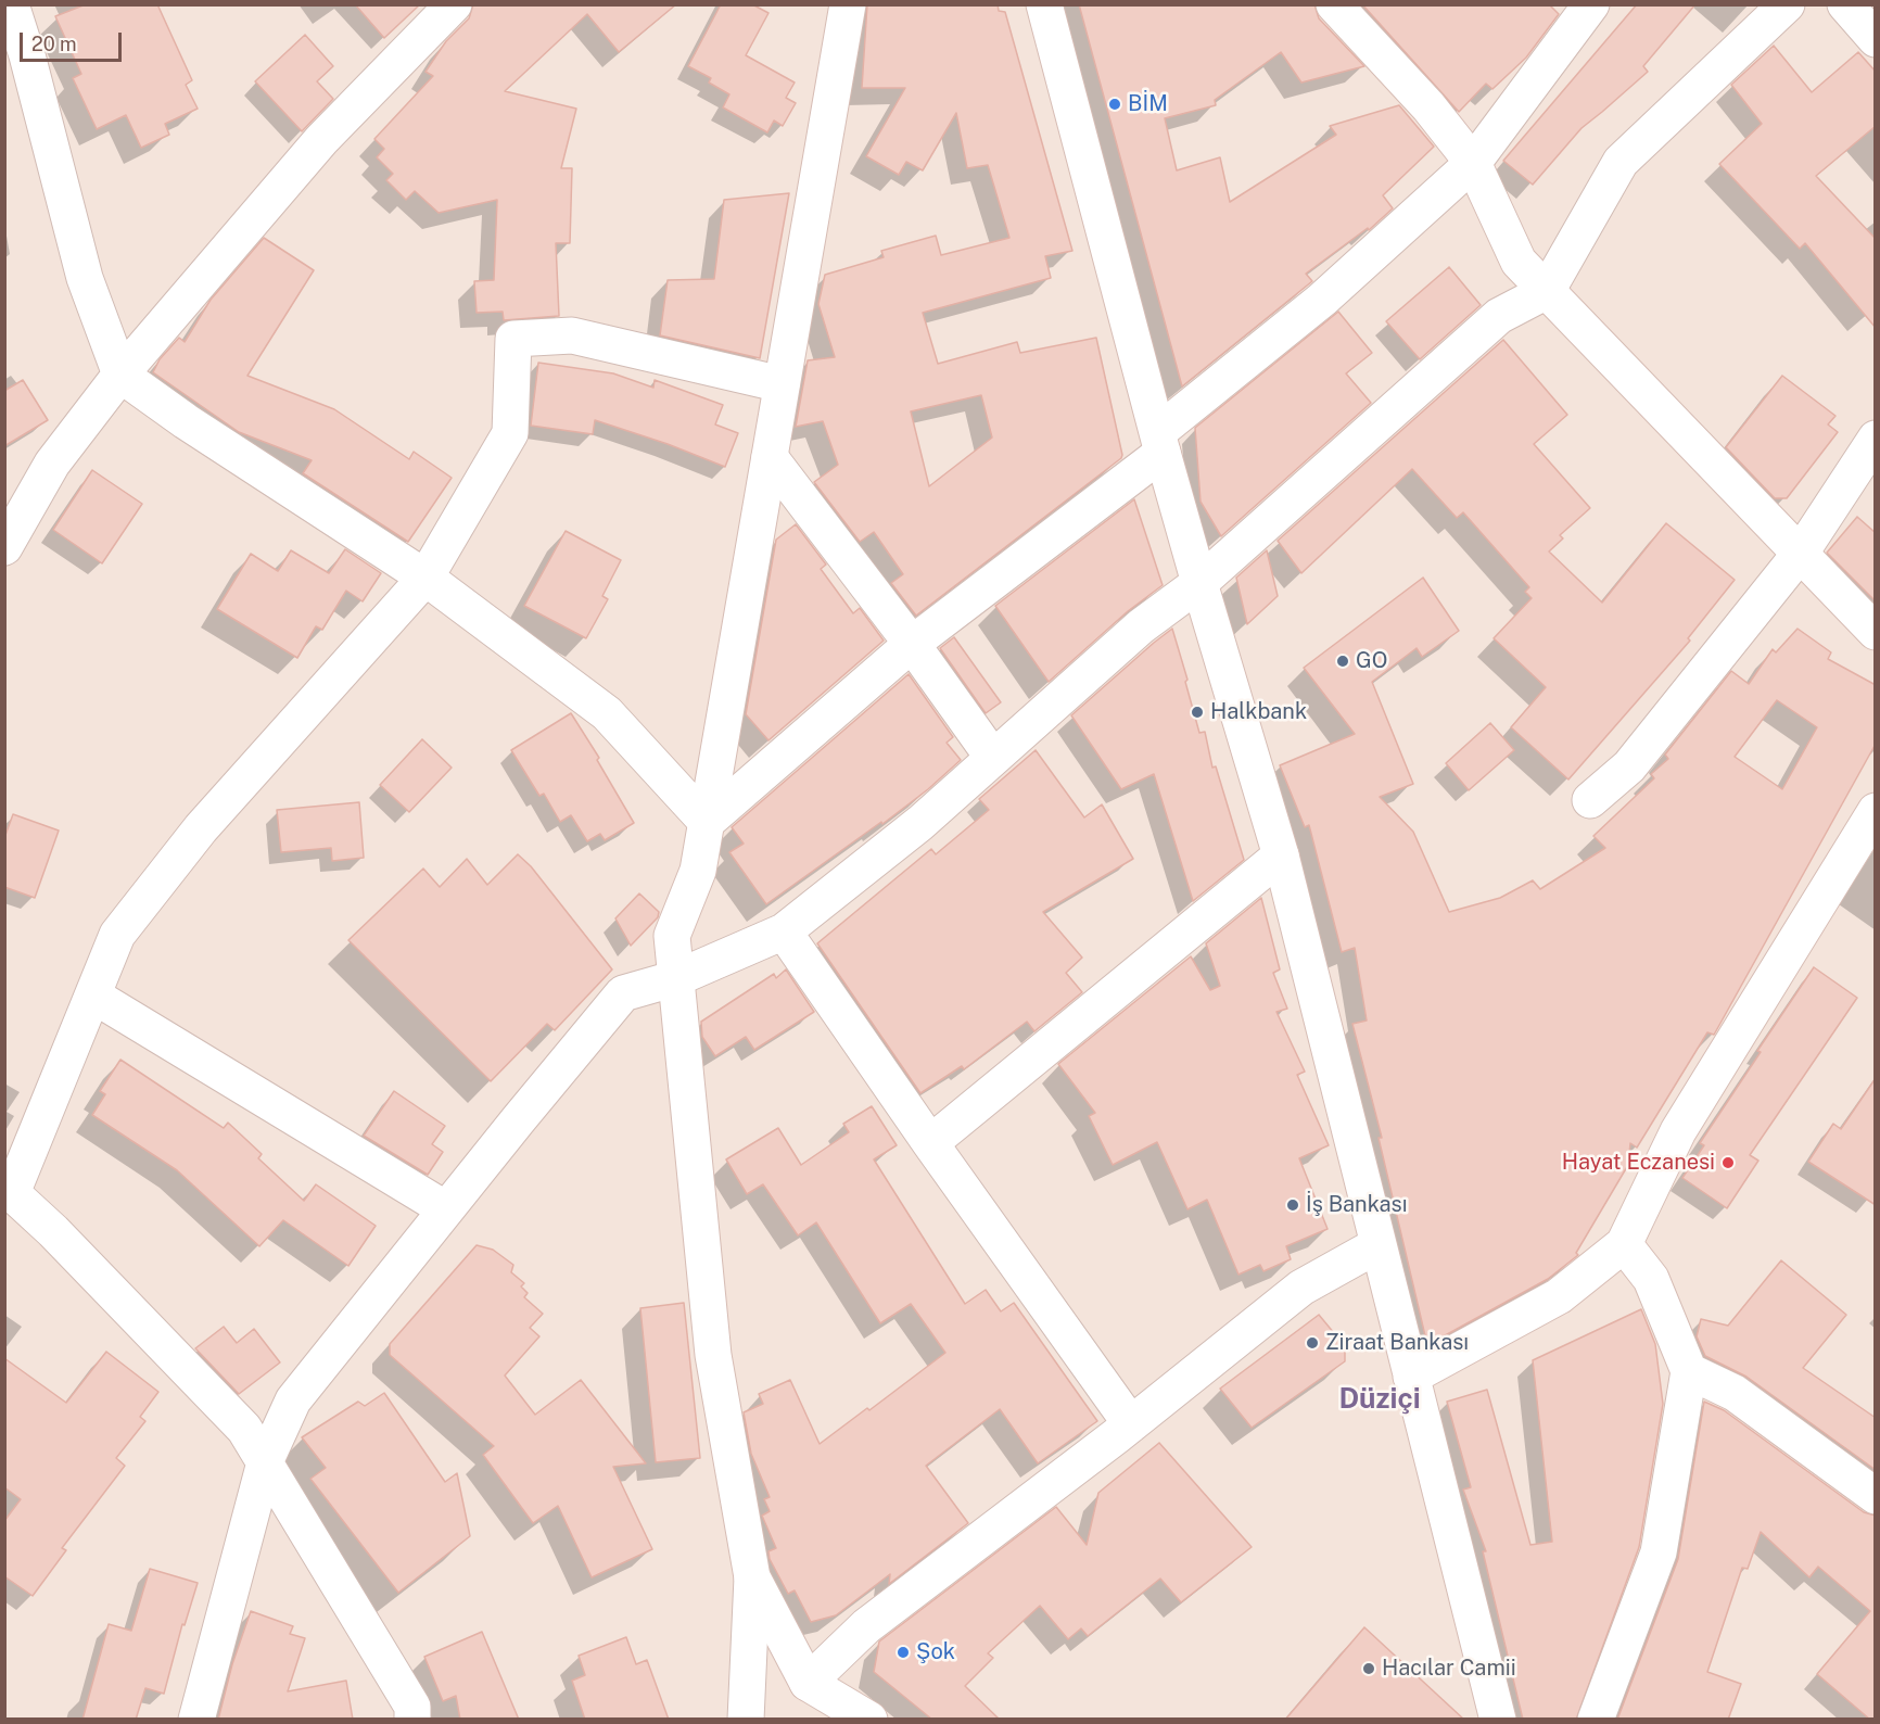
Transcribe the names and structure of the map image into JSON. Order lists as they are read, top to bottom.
{
  "districts": ["Düziçi"],
  "places": [
    "BİM",
    "GO",
    "Halkbank",
    "Hayat Eczanesi",
    "İş Bankası",
    "Ziraat Bankası",
    "Şok",
    "Hacılar Camii"
  ],
  "scale_bar": "20 m"
}
